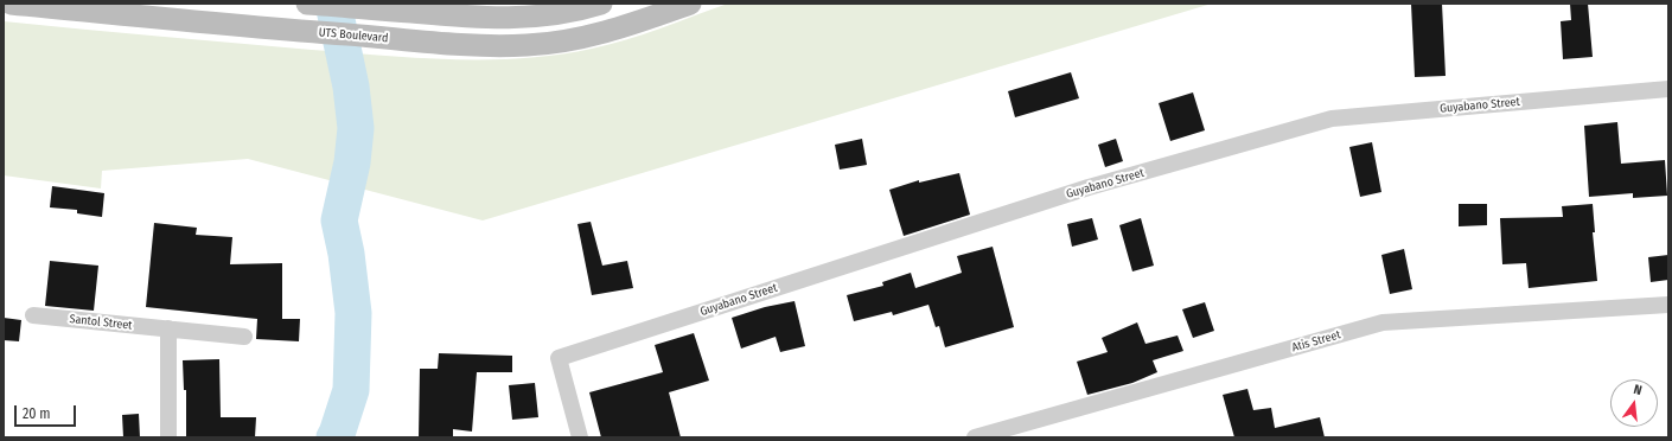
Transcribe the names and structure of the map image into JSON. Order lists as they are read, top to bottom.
{
  "streets": {
    "main road": ["UTS Boulevard"],
    "street": ["Guyabano Street", "Santol Street", "Atis Street"]
  },
  "scale_bar": "20 m",
  "north": "top"
}
